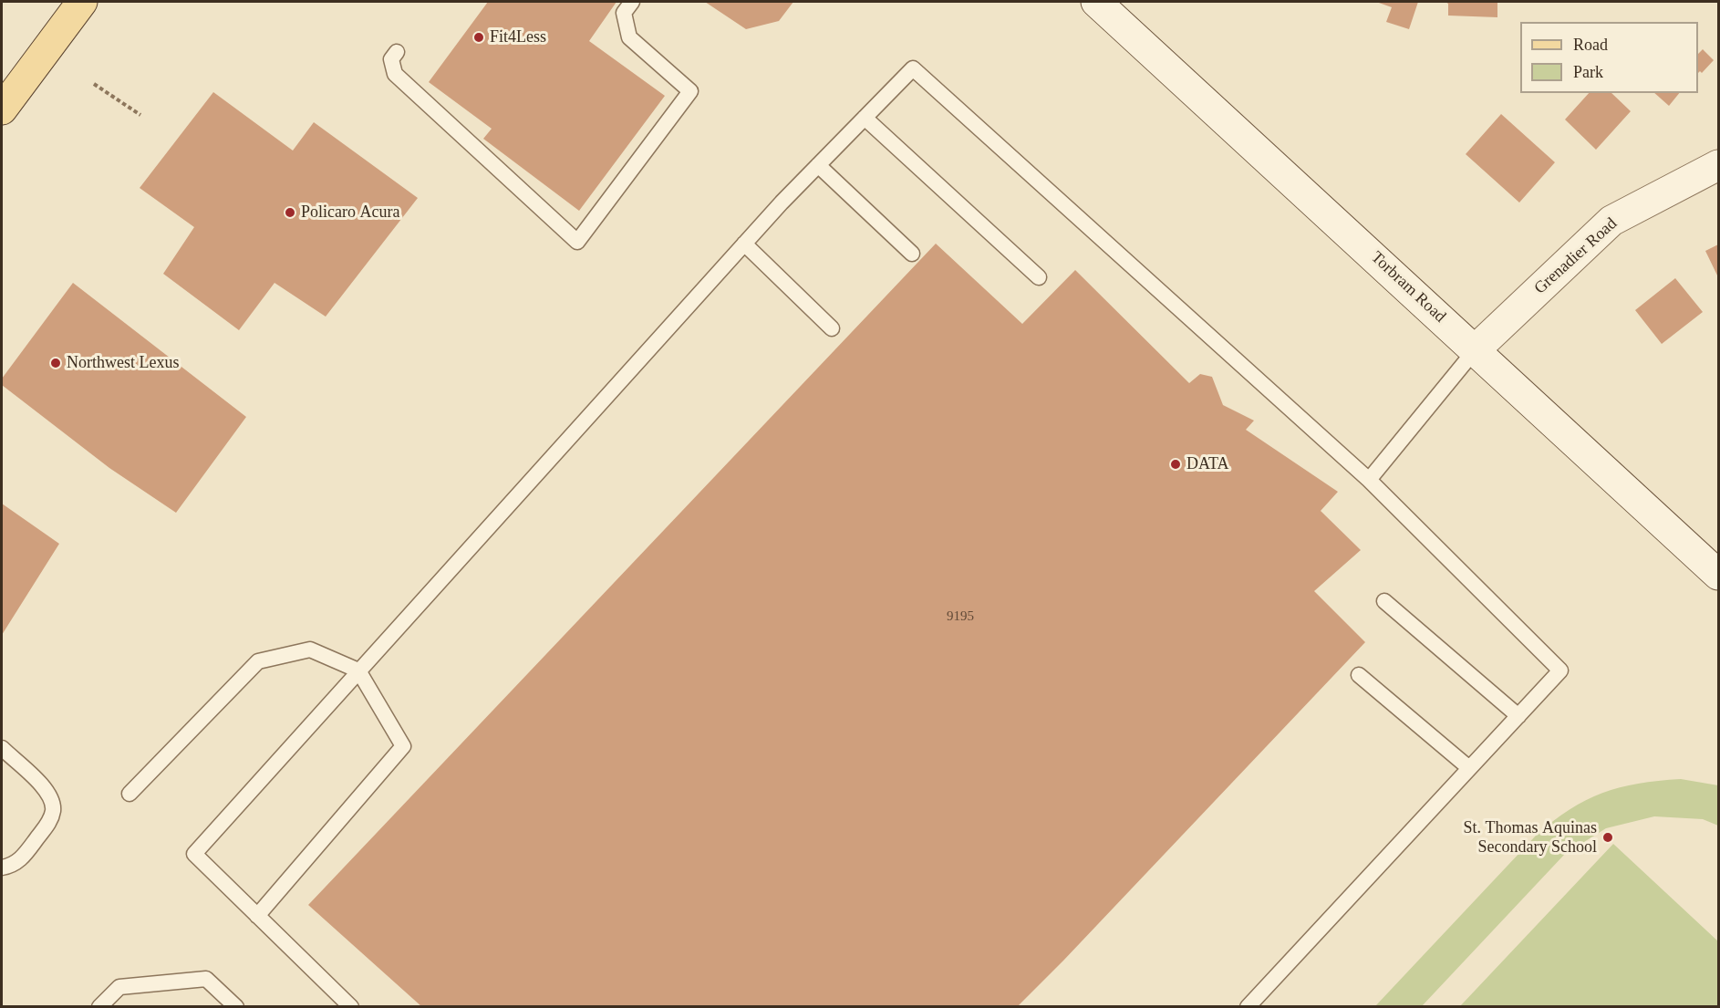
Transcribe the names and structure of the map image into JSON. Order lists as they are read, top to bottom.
{
  "streets": {
    "main road": ["Grenadier Road", "Torbram Road"]
  },
  "crossings": [
    ["Grenadier Road", "Torbram Road"]
  ],
  "places": [
    "Fit4Less",
    "Policaro Acura",
    "Northwest Lexus",
    "DATA",
    "St. Thomas Aquinas Secondary School"
  ],
  "house_numbers": ["9195"],
  "legend": ["Road", "Park"]
}
